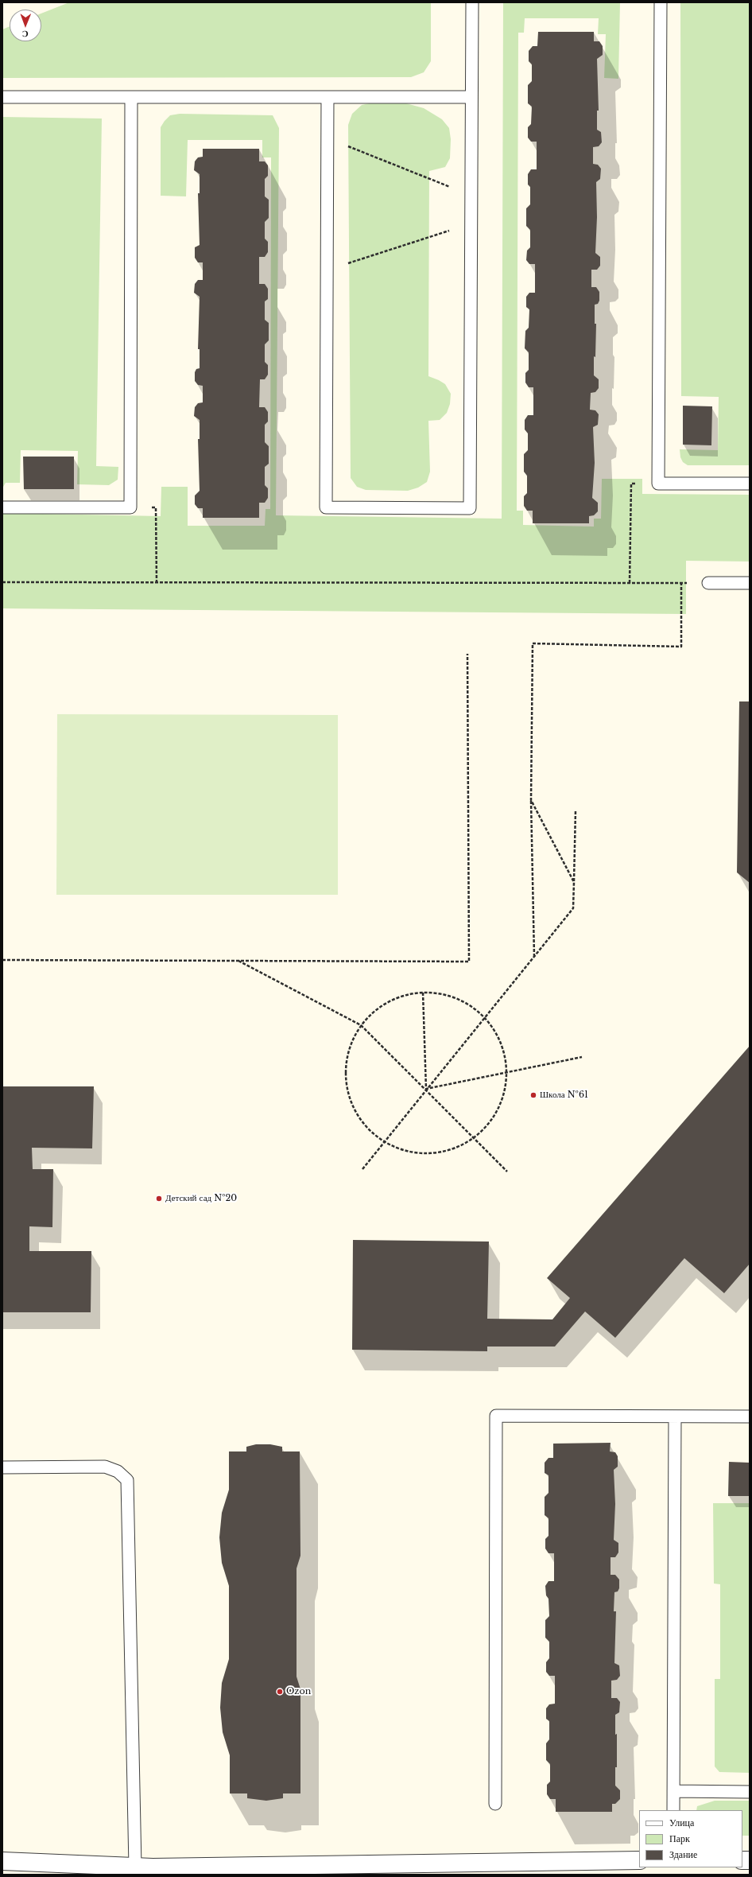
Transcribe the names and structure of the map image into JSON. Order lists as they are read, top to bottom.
{
  "places": ["Школа №61", "Детский сад №20", "Ozon"],
  "legend": ["Улица", "Парк", "Здание"],
  "north": "bottom"
}
